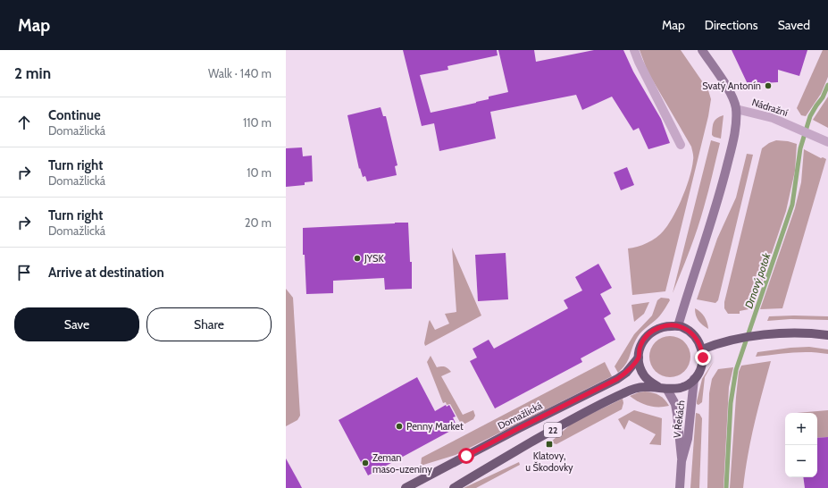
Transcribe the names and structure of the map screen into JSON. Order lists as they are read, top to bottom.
{
  "streets": {
    "main road": ["Domažlická", "22"],
    "street": ["Nádražní", "V Řekách"]
  },
  "crossings": [
    ["Domažlická", "V Řekách"],
    ["Domažlická", "22"],
    ["V Řekách", "22"]
  ],
  "water": ["Drnový potok"],
  "places": {
    "other": [
      "Svatý Antonín",
      "JYSK",
      "Penny Market",
      "Zeman maso-uzeniny"
    ],
    "transit": ["Klatovy, u Škodovky"]
  },
  "page": {
    "header": "Map",
    "nav": ["Map", "Directions", "Saved"],
    "heading": ["2 min", "Walk · 140 m"],
    "list": [
      ["Continue", "Domažlická", "110 m"],
      ["Turn right", "Domažlická", "10 m"],
      ["Turn right", "Domažlická", "20 m"],
      "Arrive at destination"
    ],
    "buttons": ["Save", "Share"],
    "map_buttons": ["+", "−"]
  }
}
